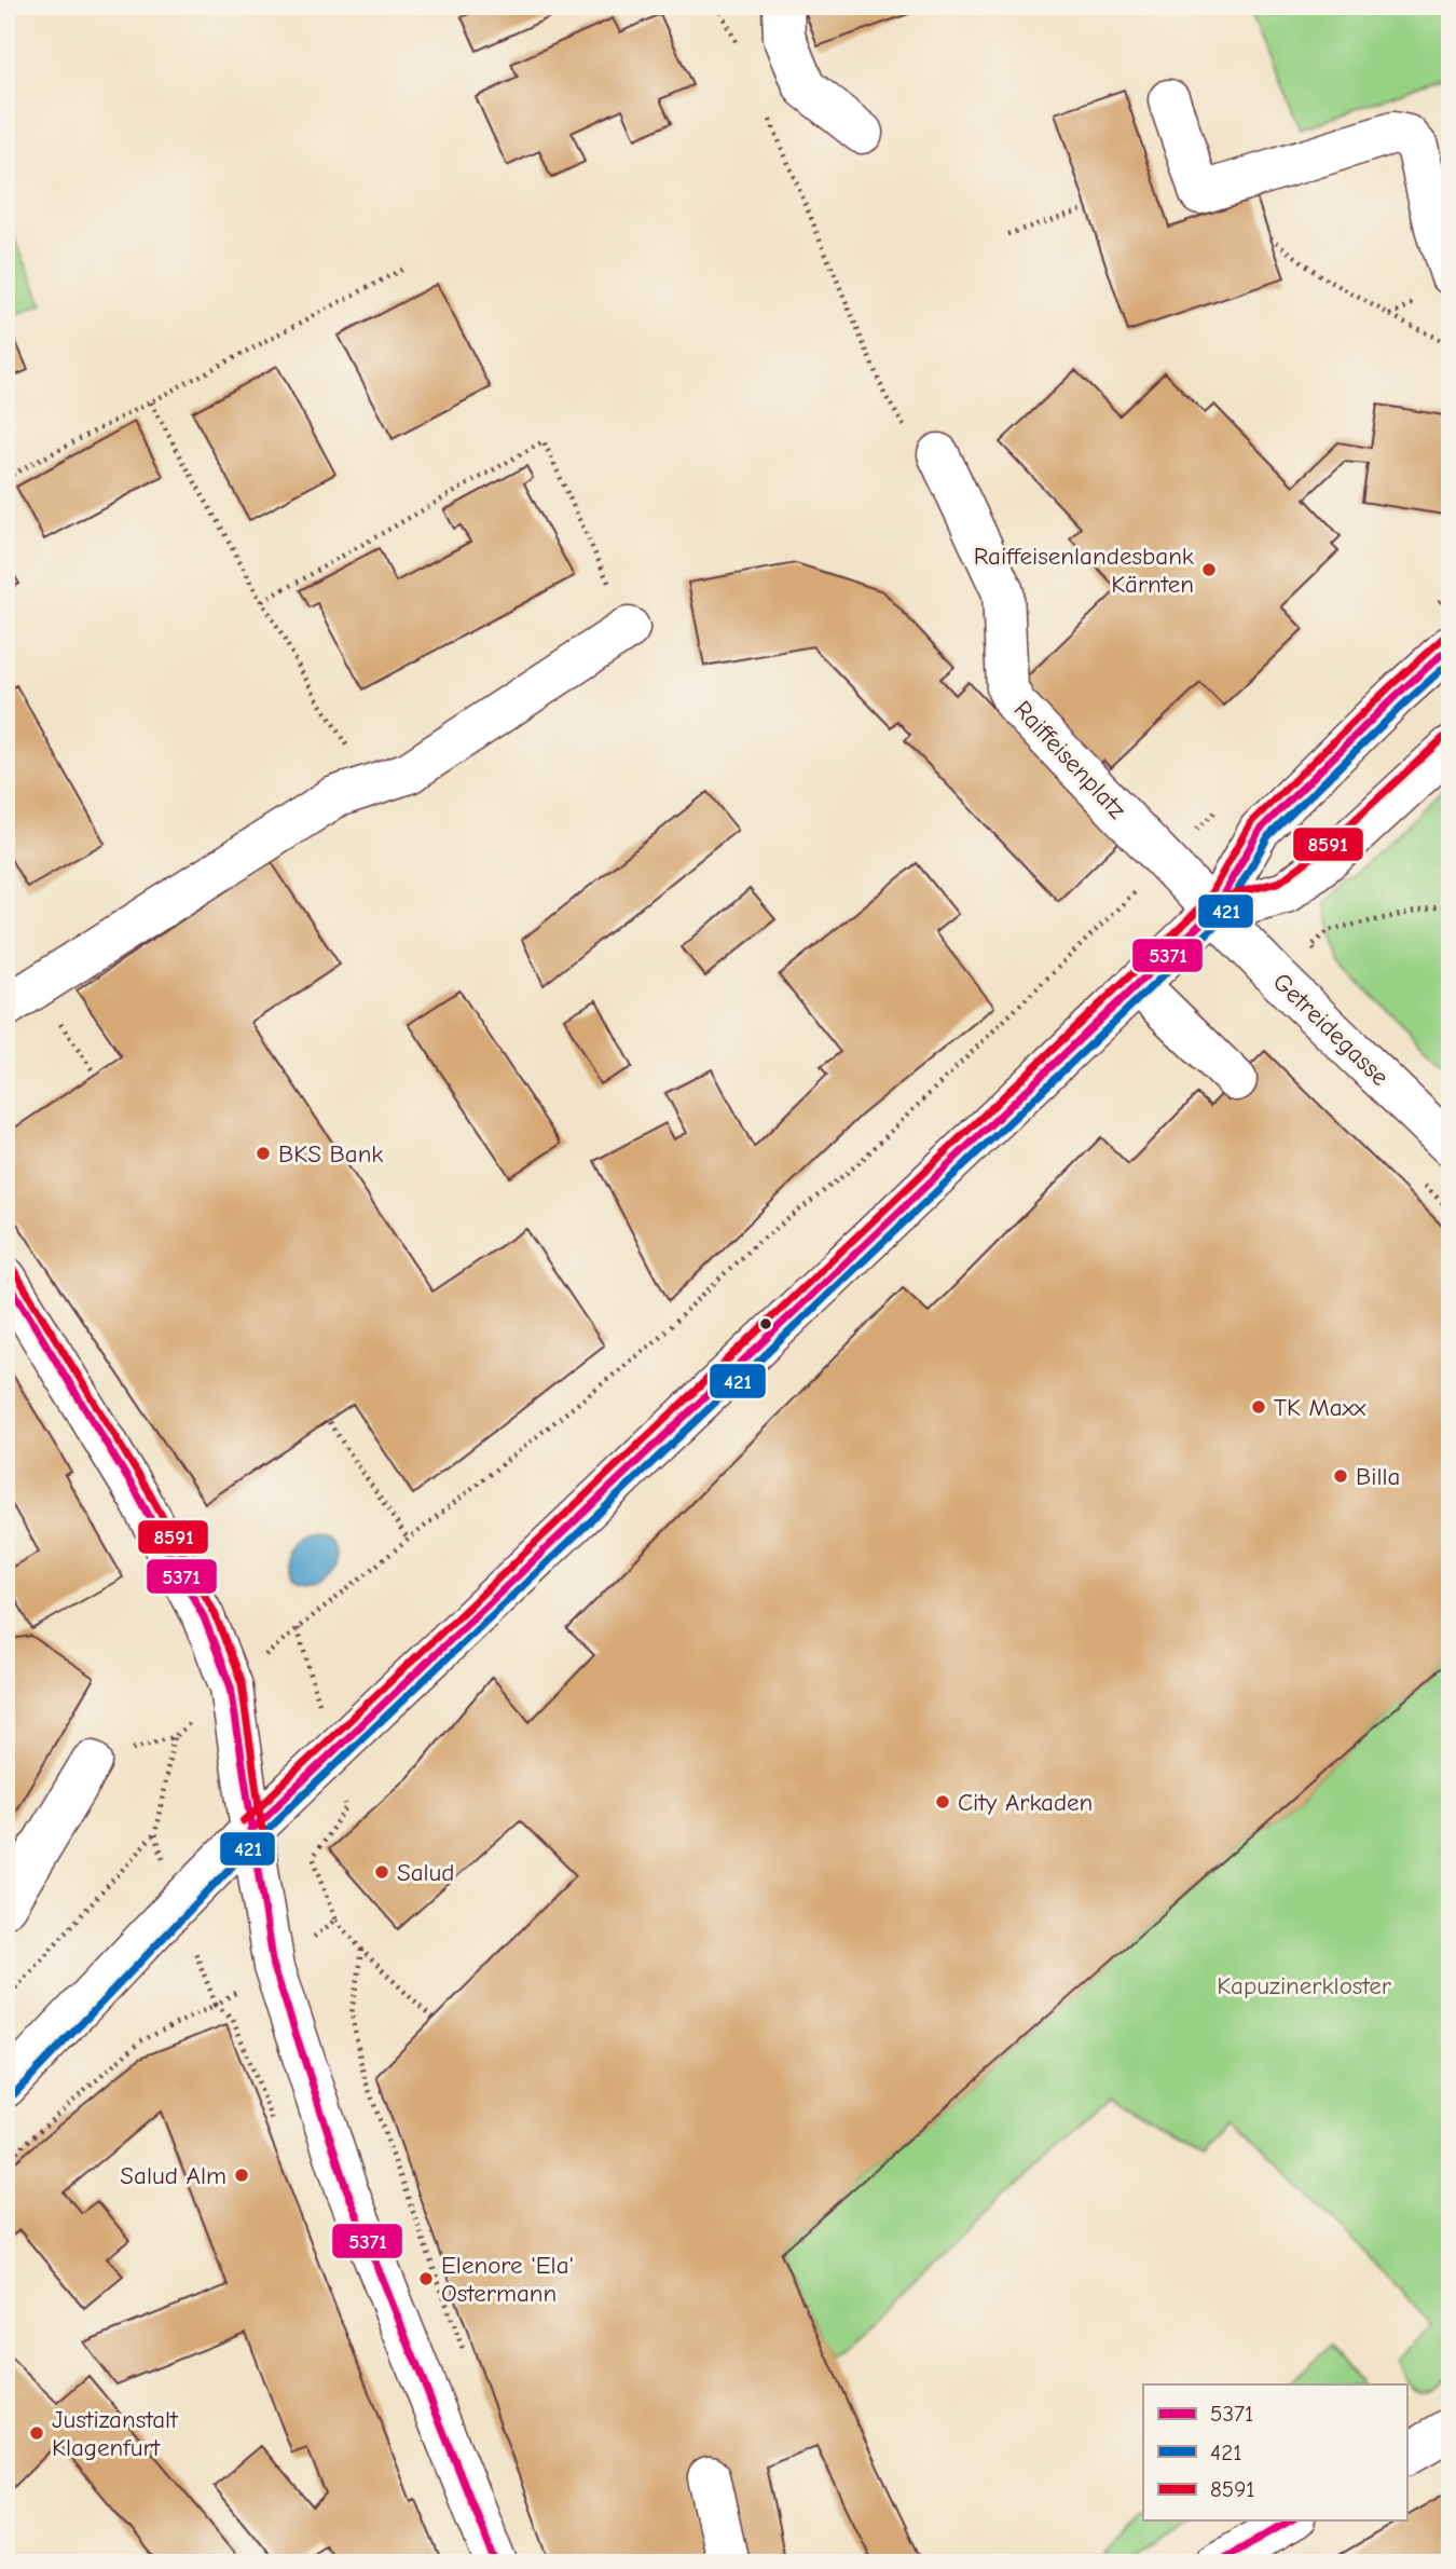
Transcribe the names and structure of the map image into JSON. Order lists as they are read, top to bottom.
{
  "streets": {
    "main road": ["Raiffeisenplatz", "Getreidegasse"]
  },
  "crossings": [
    ["Raiffeisenplatz", "Getreidegasse"]
  ],
  "parks": ["Kapuzinerkloster"],
  "places": [
    "Raiffeisenlandesbank Kärnten",
    "BKS Bank",
    "TK Maxx",
    "Billa",
    "City Arkaden",
    "Salud",
    "Salud Alm",
    "Elenore 'Ela' Ostermann",
    "Justizanstalt Klagenfurt"
  ],
  "lines": ["transit line 8591", "transit line 5371", "transit line 421"],
  "legend": ["5371", "421", "8591"]
}
